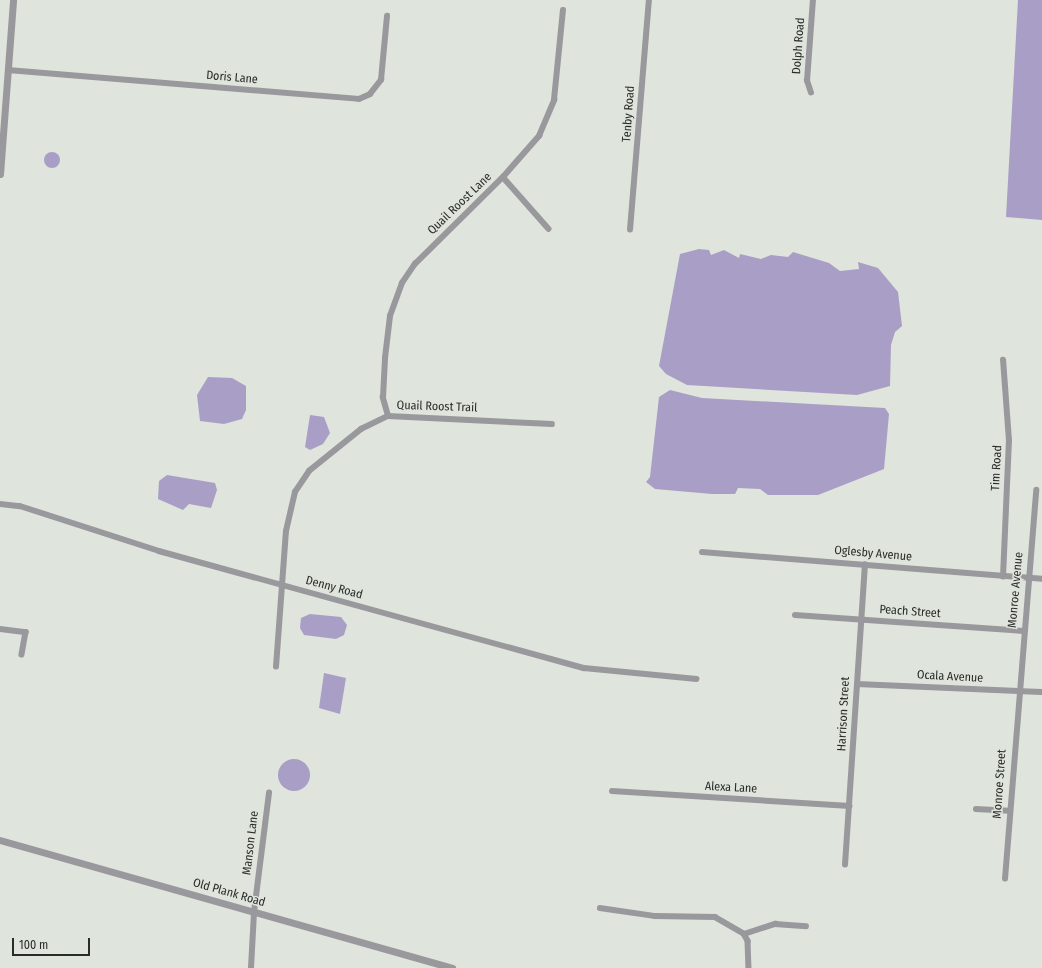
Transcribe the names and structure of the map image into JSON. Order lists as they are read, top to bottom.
{
  "streets": {
    "street": [
      "Dolph Road",
      "Doris Lane",
      "Tenby Road",
      "Quail Roost Lane",
      "Quail Roost Trail",
      "Tim Road",
      "Oglesby Avenue",
      "Denny Road",
      "Monroe Avenue",
      "Peach Street",
      "Ocala Avenue",
      "Harrison Street",
      "Monroe Street",
      "Alexa Lane",
      "Manson Lane",
      "Old Plank Road"
    ]
  },
  "crossings": [
    ["Quail Roost Lane", "Quail Roost Trail"],
    ["Quail Roost Trail", "Denny Road"],
    ["Tim Road", "Oglesby Avenue"],
    ["Oglesby Avenue", "Monroe Avenue"],
    ["Oglesby Avenue", "Harrison Street"],
    ["Monroe Avenue", "Peach Street"],
    ["Monroe Avenue", "Ocala Avenue"],
    ["Monroe Avenue", "Monroe Street"],
    ["Peach Street", "Harrison Street"],
    ["Ocala Avenue", "Harrison Street"],
    ["Ocala Avenue", "Monroe Street"],
    ["Harrison Street", "Alexa Lane"],
    ["Manson Lane", "Old Plank Road"]
  ],
  "scale_bar": "100 m"
}
